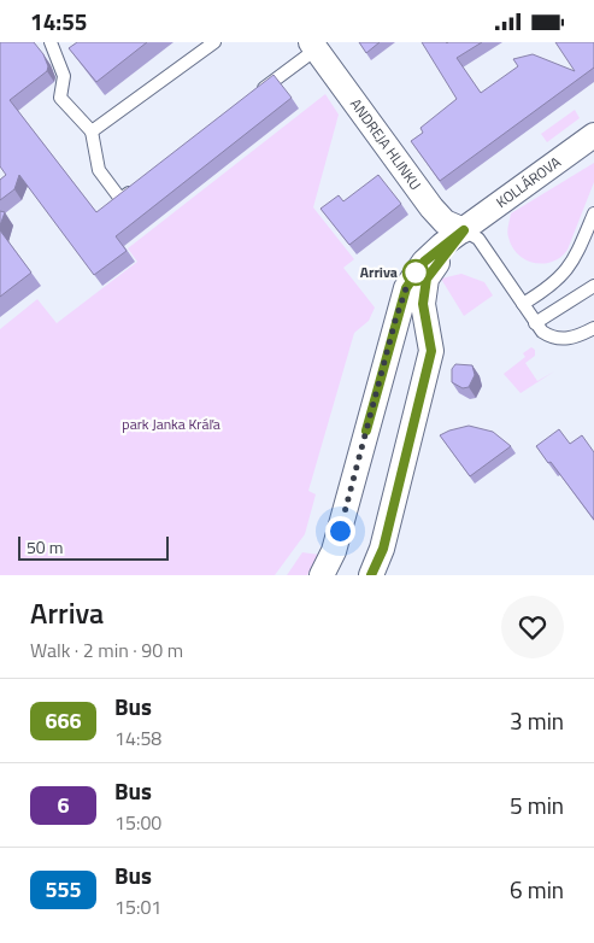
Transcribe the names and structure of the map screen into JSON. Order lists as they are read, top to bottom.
{
  "streets": {
    "street": ["ANDREJA HLINKU", "KOLLÁROVA"]
  },
  "crossings": [
    ["ANDREJA HLINKU", "KOLLÁROVA"]
  ],
  "parks": ["park Janka Kráľa"],
  "places": ["Arriva"],
  "lines": ["bus line 666"],
  "scale_bar": "50 m",
  "page": {
    "status": "14:55",
    "scale": "50 m",
    "heading": ["Arriva", "Walk · 2 min · 90 m"],
    "list": [
      {
        "mark": "666",
        "name": "Bus",
        "note": "14:58",
        "value": "3 min"
      },
      {
        "mark": "6",
        "name": "Bus",
        "note": "15:00",
        "value": "5 min"
      },
      {
        "mark": "555",
        "name": "Bus",
        "note": "15:01",
        "value": "6 min"
      }
    ]
  }
}
